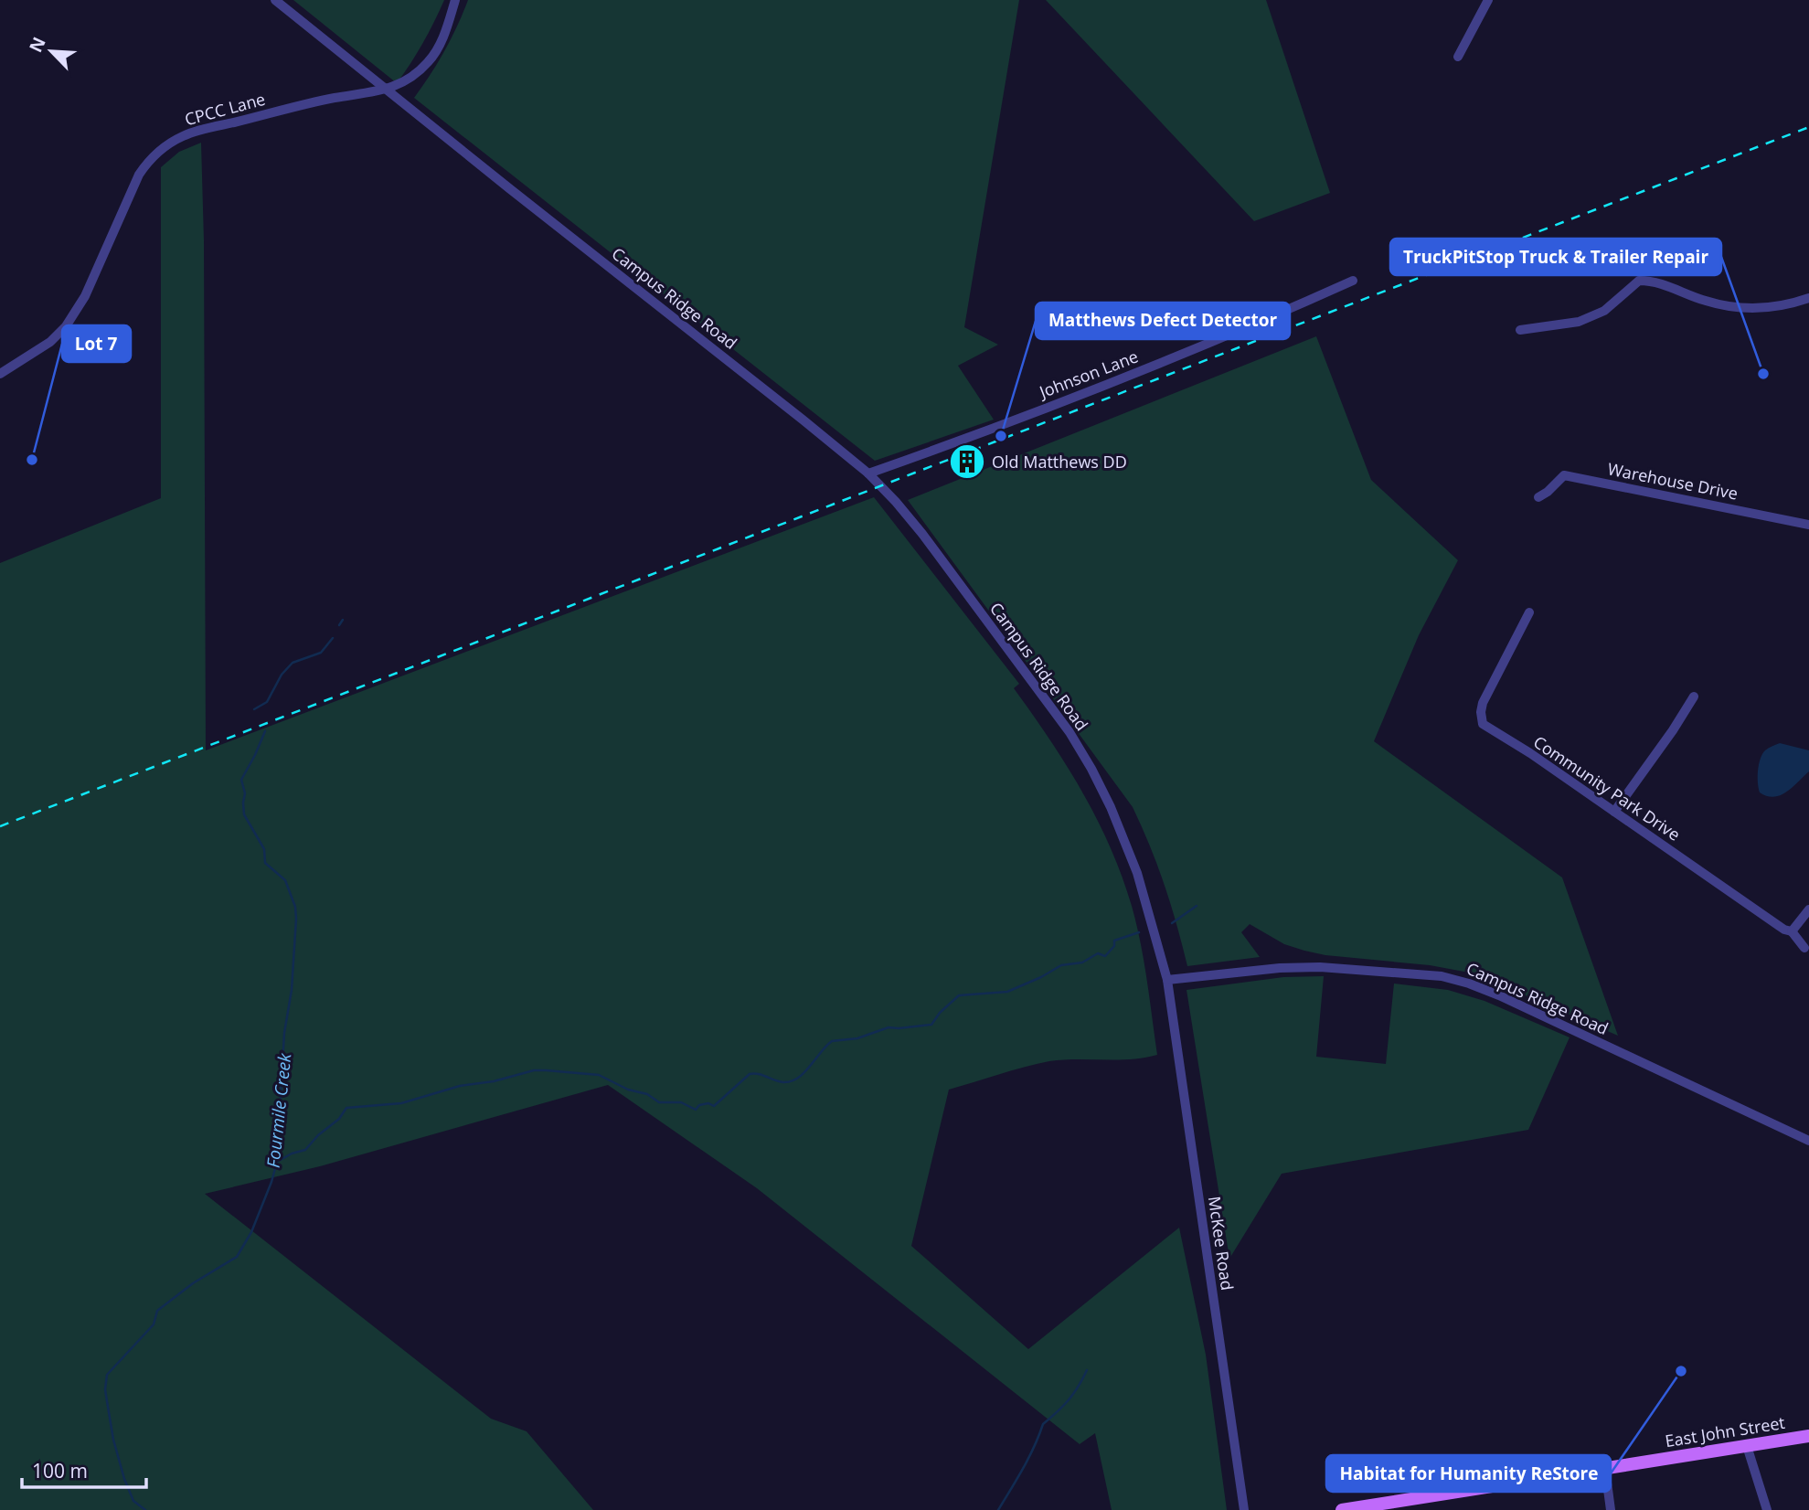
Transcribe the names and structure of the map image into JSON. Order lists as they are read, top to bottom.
{
  "streets": {
    "main road": ["East John Street"],
    "street": [
      "CPCC Lane",
      "Campus Ridge Road",
      "Johnson Lane",
      "Warehouse Drive",
      "Community Park Drive",
      "McKee Road"
    ]
  },
  "crossings": [
    ["CPCC Lane", "Campus Ridge Road"],
    ["Campus Ridge Road", "Johnson Lane"],
    ["Campus Ridge Road", "McKee Road"]
  ],
  "water": ["Fourmile Creek"],
  "places": {
    "other": [
      "TruckPitStop Truck & Trailer Repair",
      "Matthews Defect Detector",
      "Lot 7",
      "Habitat for Humanity ReStore"
    ],
    "building": ["Old Matthews DD"]
  },
  "scale_bar": "100 m",
  "north": "top left"
}
